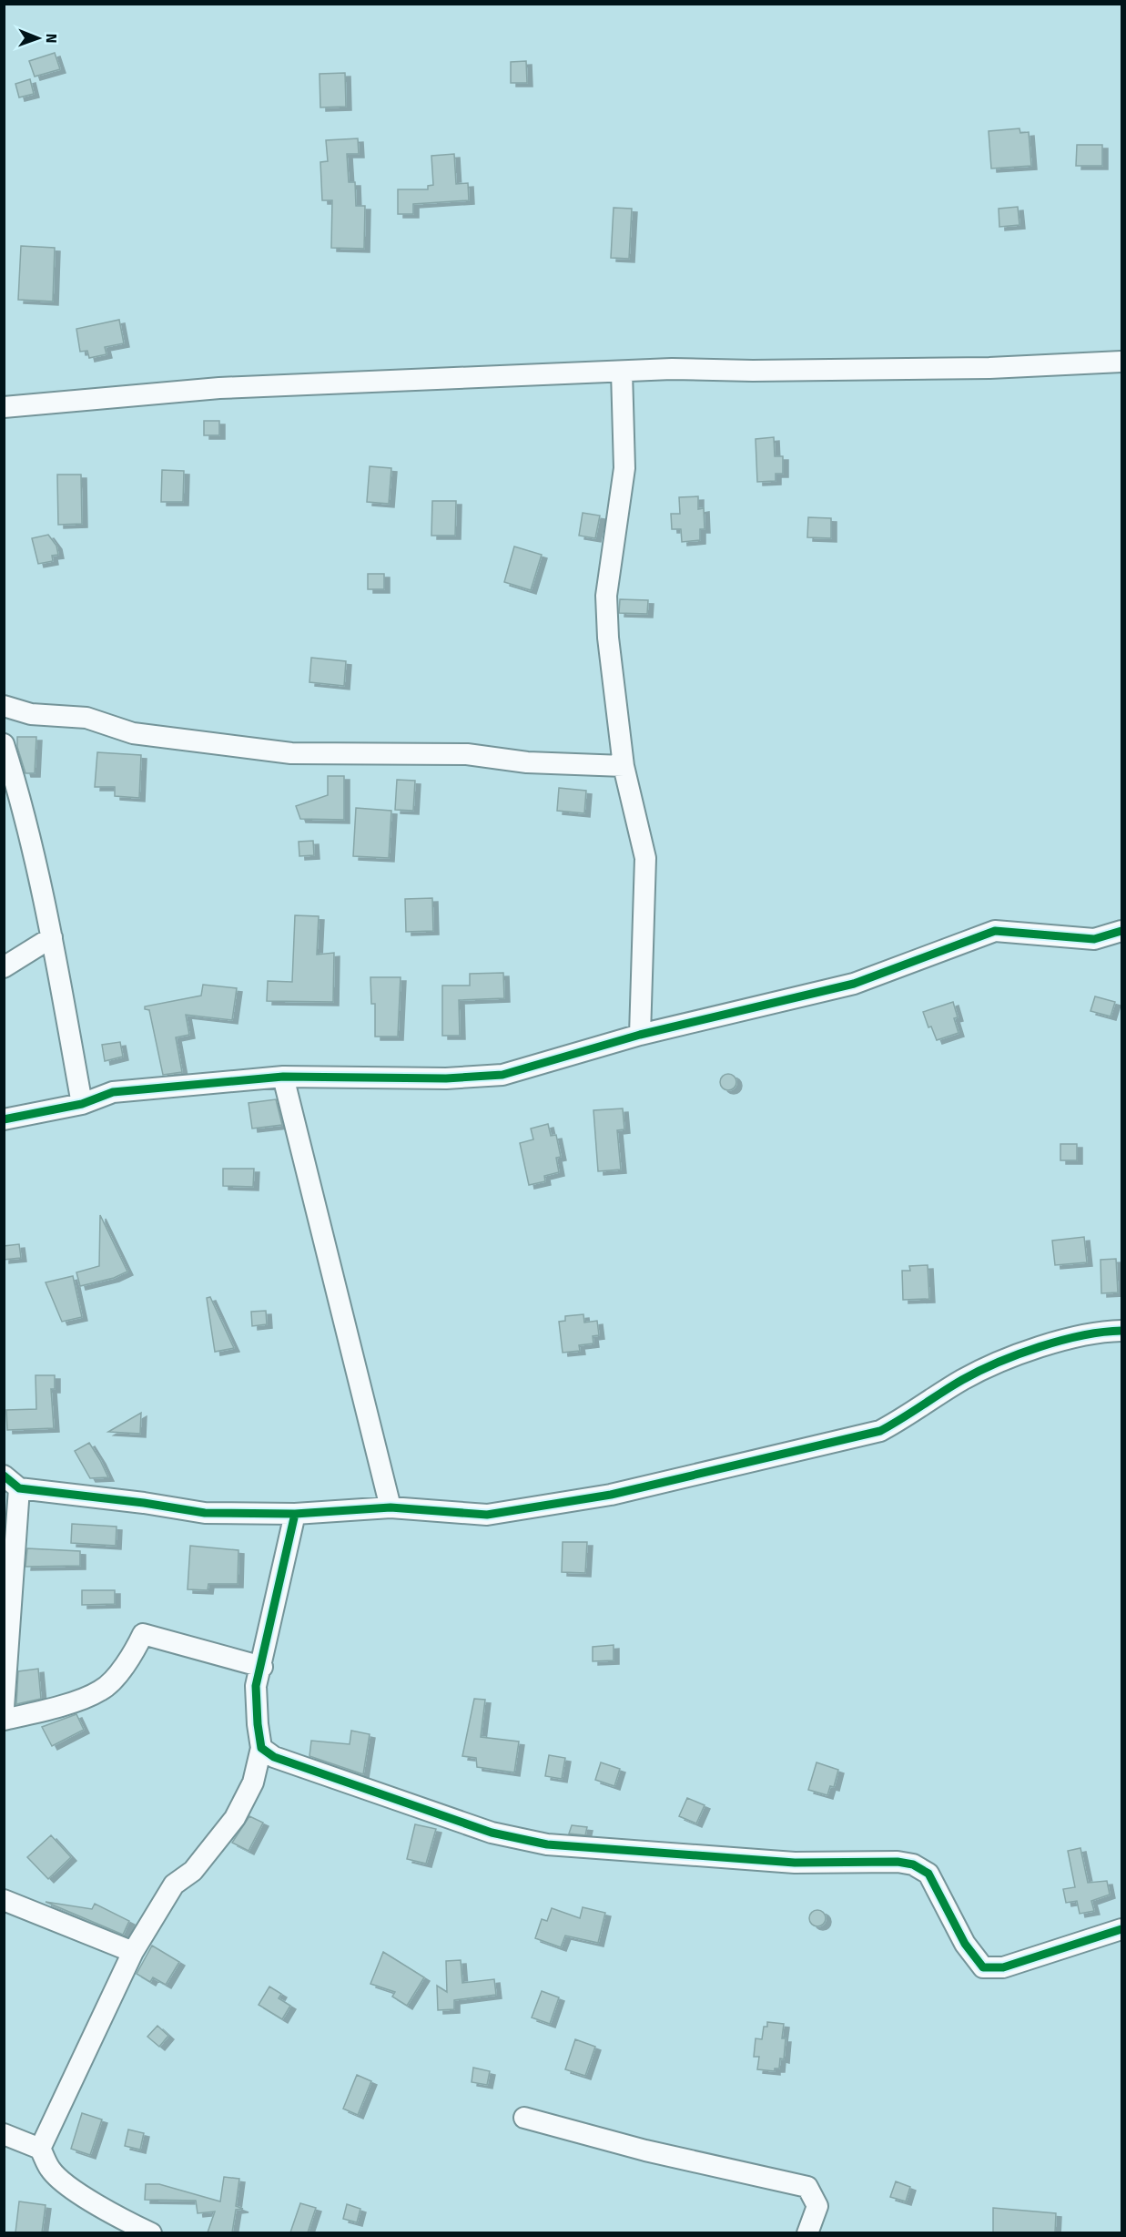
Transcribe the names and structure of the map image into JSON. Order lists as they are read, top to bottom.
{
  "north": "right"
}
